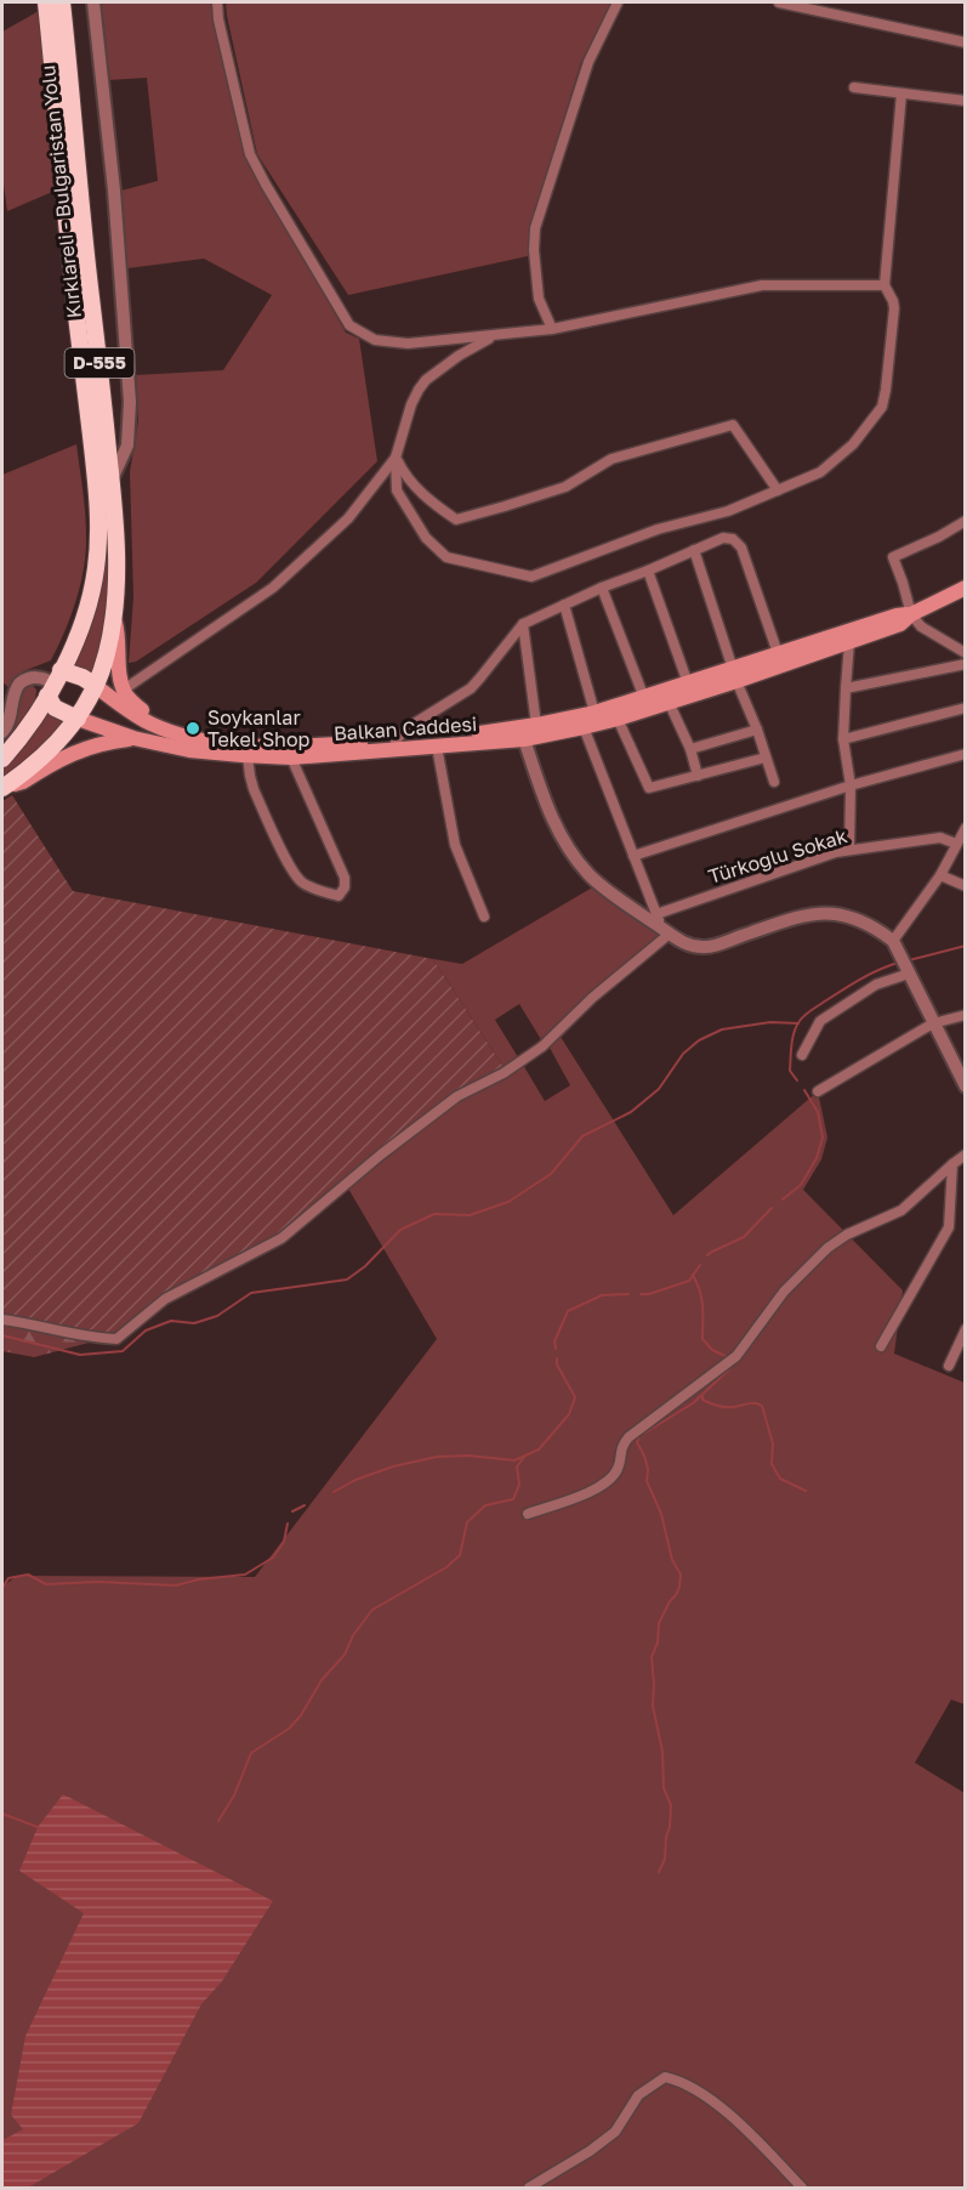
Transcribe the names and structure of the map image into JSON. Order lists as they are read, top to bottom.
{
  "streets": {
    "highway": ["Kırklareli - Bulgaristan Yolu", "D-555"],
    "main road": ["Balkan Caddesi"],
    "street": ["Türkoğlu Sokak"]
  },
  "crossings": [
    ["Kırklareli - Bulgaristan Yolu", "D-555"],
    ["Kırklareli - Bulgaristan Yolu", "Balkan Caddesi"],
    ["D-555", "Balkan Caddesi"]
  ],
  "places": ["Soykanlar Tekel Shop"]
}
